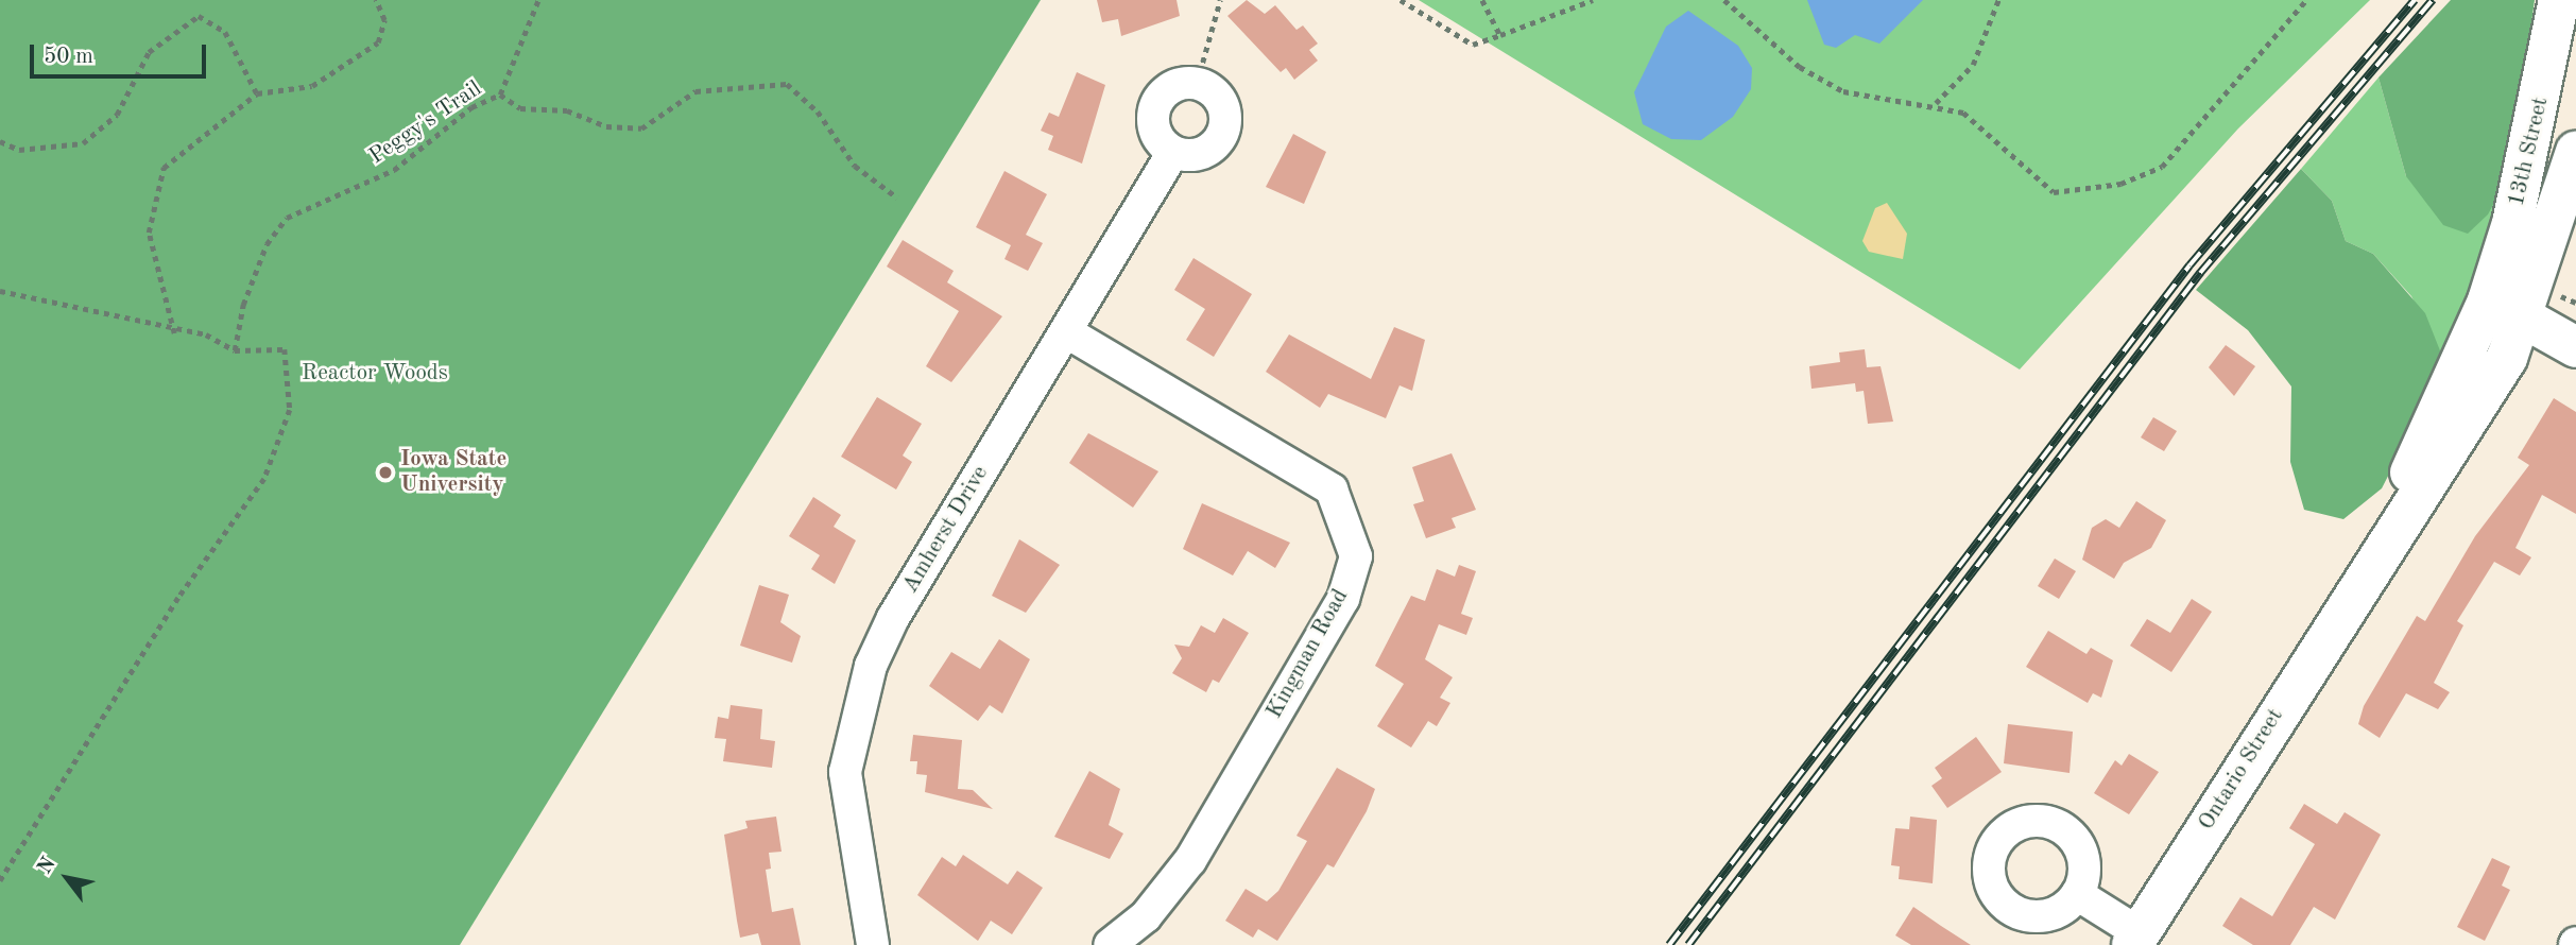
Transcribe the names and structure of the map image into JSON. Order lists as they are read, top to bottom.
{
  "streets": {
    "main road": ["13th Street", "Ontario Street"],
    "street": ["Amherst Drive", "Kingman Road"],
    "path": ["Peggy's Trail"]
  },
  "crossings": [
    ["13th Street", "Ontario Street"],
    ["Amherst Drive", "Kingman Road"]
  ],
  "parks": ["Reactor Woods"],
  "places": ["Iowa State University"],
  "scale_bar": "50 m",
  "north": "top left"
}
